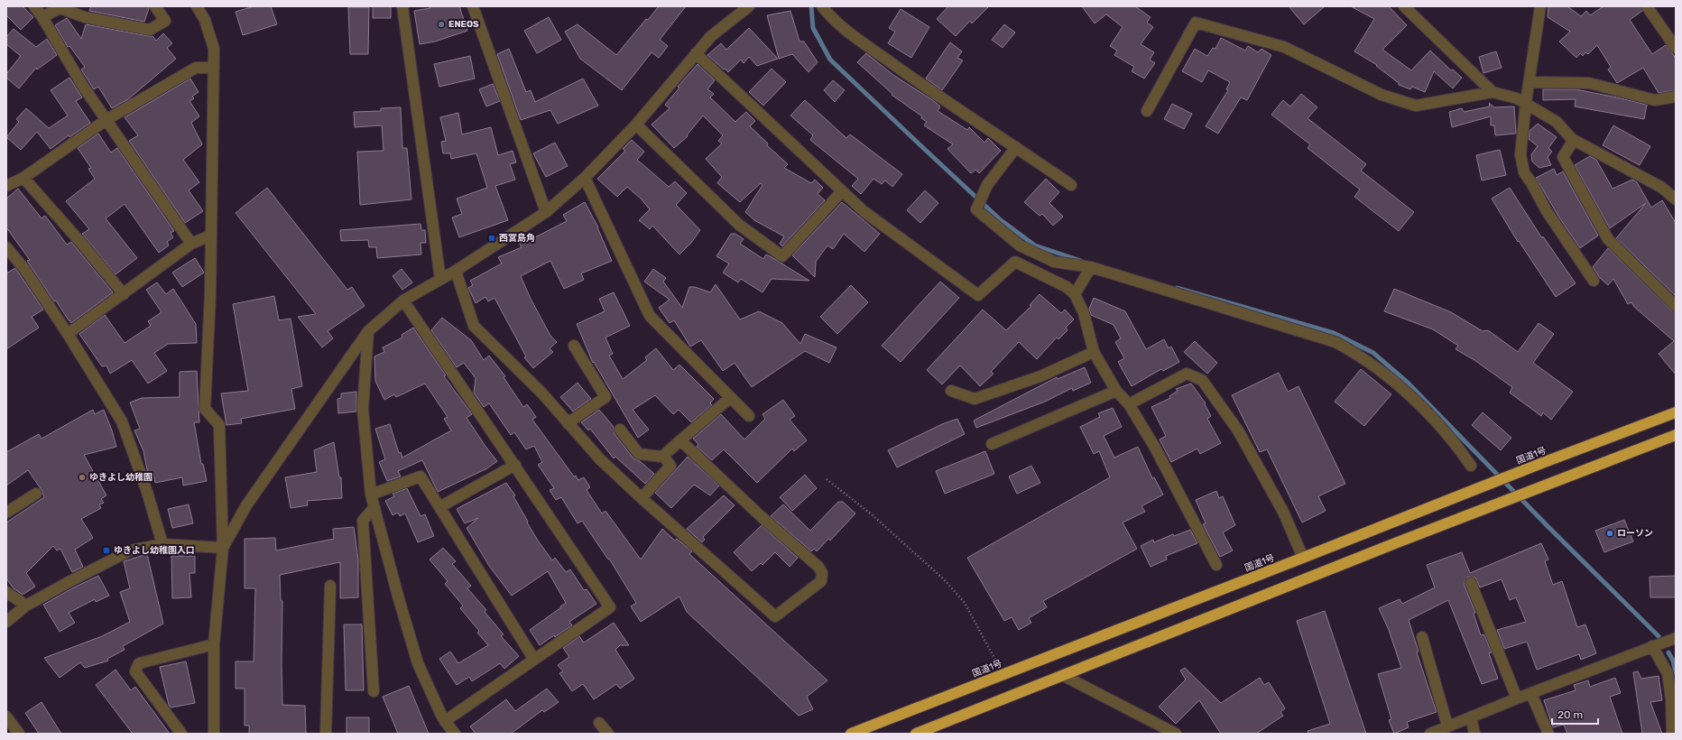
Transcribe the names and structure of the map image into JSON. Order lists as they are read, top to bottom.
{
  "streets": {
    "highway": ["国道1号"]
  },
  "places": {
    "other": ["ENEOS", "ゆきよし幼稚園", "ローソン"],
    "transit": ["西宮島角", "ゆきよし幼稚園入口"]
  },
  "scale_bar": "20 m"
}
